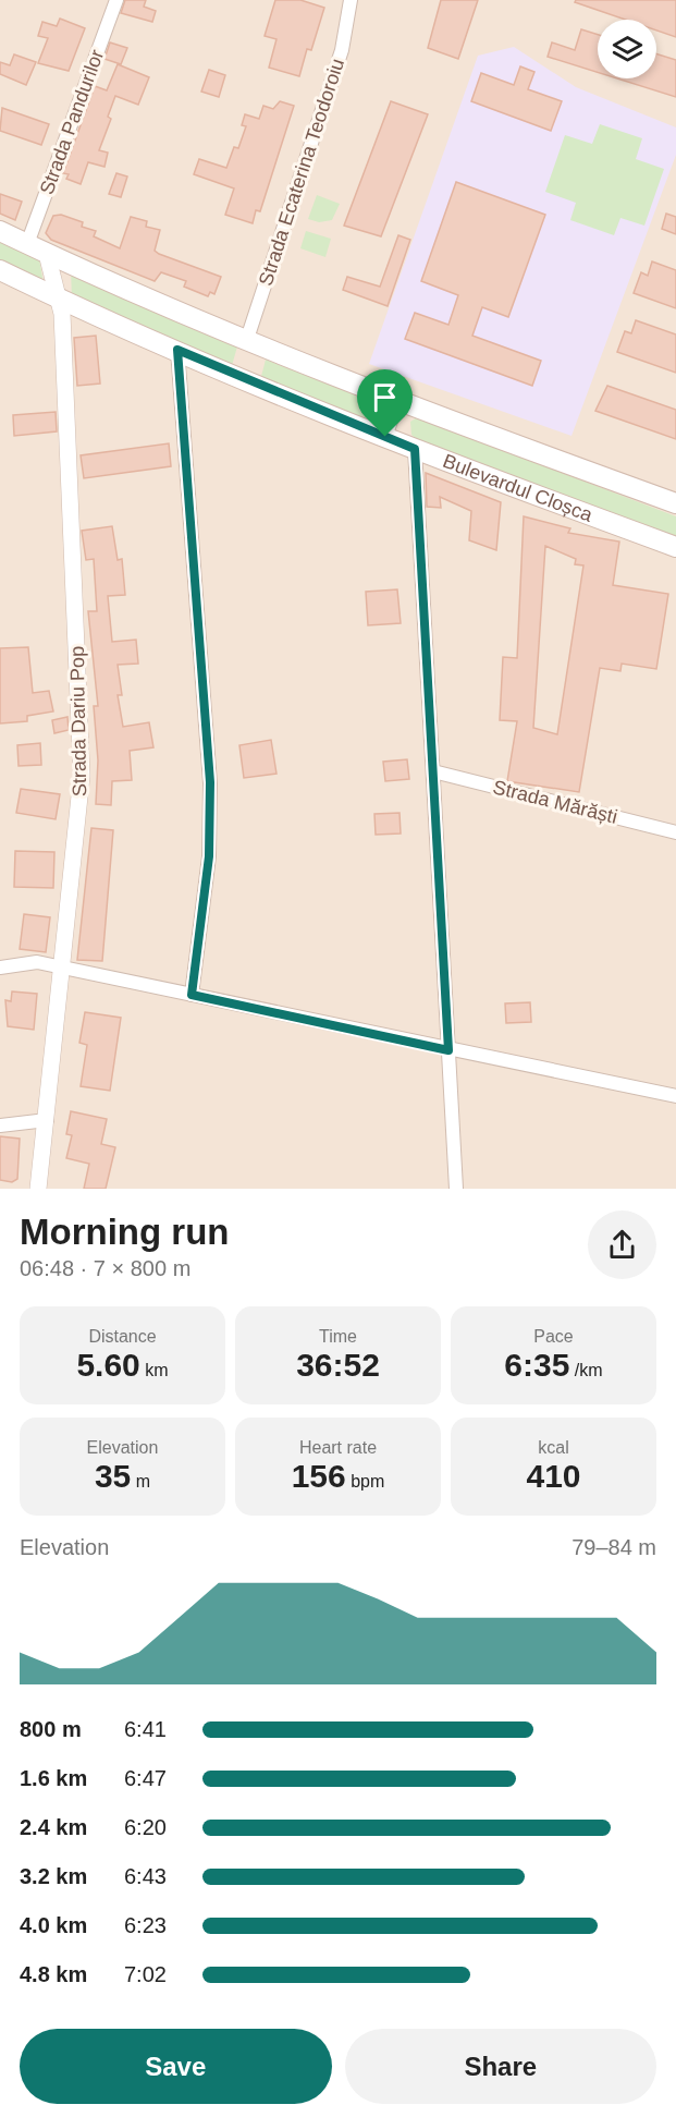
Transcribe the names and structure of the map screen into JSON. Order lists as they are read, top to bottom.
{
  "streets": {
    "main road": ["Bulevardul Cloșca"],
    "street": [
      "Strada Pandurilor",
      "Strada Ecaterina Teodoroiu",
      "Strada Dariu Pop",
      "Strada Mărăști"
    ]
  },
  "crossings": [
    ["Strada Pandurilor", "Bulevardul Cloșca"],
    ["Strada Ecaterina Teodoroiu", "Bulevardul Cloșca"],
    ["Bulevardul Cloșca", "Strada Dariu Pop"]
  ],
  "page": {
    "heading": ["Morning run", "06:48 · 7 × 800 m"],
    "stats": [
      ["Distance", "5.60 km"],
      ["Time", "36:52"],
      ["Pace", "6:35 /km"],
      ["Elevation", "35 m"],
      ["Heart rate", "156 bpm"],
      ["kcal", "410"]
    ],
    "chart": ["Elevation", "79–84 m"],
    "list": [
      {
        "name": "800 m",
        "note": "6:41"
      },
      {
        "name": "1.6 km",
        "note": "6:47"
      },
      {
        "name": "2.4 km",
        "note": "6:20"
      },
      {
        "name": "3.2 km",
        "note": "6:43"
      },
      {
        "name": "4.0 km",
        "note": "6:23"
      },
      {
        "name": "4.8 km",
        "note": "7:02"
      }
    ],
    "buttons": ["Save", "Share"]
  }
}
